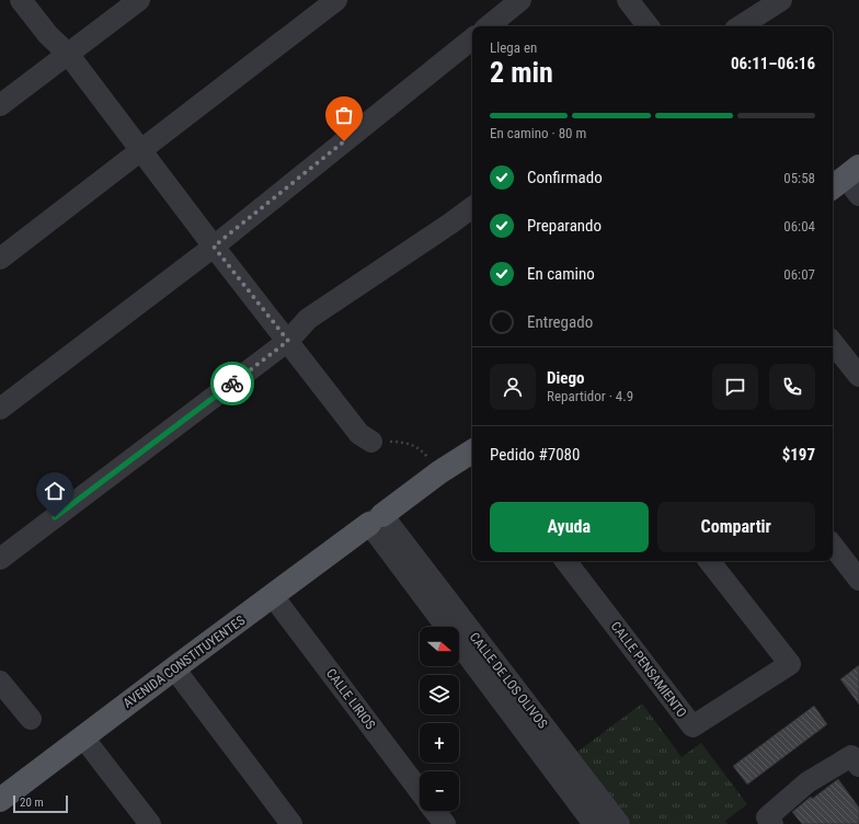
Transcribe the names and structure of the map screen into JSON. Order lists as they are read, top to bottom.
{
  "streets": {
    "main road": ["AVENIDA CONSTITUYENTES"],
    "street": ["CALLE PENSAMIENTO", "CALLE DE LOS OLIVOS", "CALLE LIRIOS"]
  },
  "crossings": [
    ["AVENIDA CONSTITUYENTES", "CALLE DE LOS OLIVOS"],
    ["AVENIDA CONSTITUYENTES", "CALLE LIRIOS"]
  ],
  "scale_bar": "20 m",
  "north": "right",
  "page": {
    "heading": ["2 min", "Llega en", "06:11–06:16"],
    "panel": [
      "Diego",
      "Repartidor · 4.9",
      "Pedido #7080",
      "$197"
    ],
    "bar": "En camino · 80 m",
    "list": [
      ["Confirmado", "05:58"],
      ["Preparando", "06:04"],
      ["En camino", "06:07"],
      "Entregado"
    ],
    "buttons": ["Ayuda", "Compartir"],
    "map_buttons": ["+", "−"],
    "scale": "20 m"
  }
}
